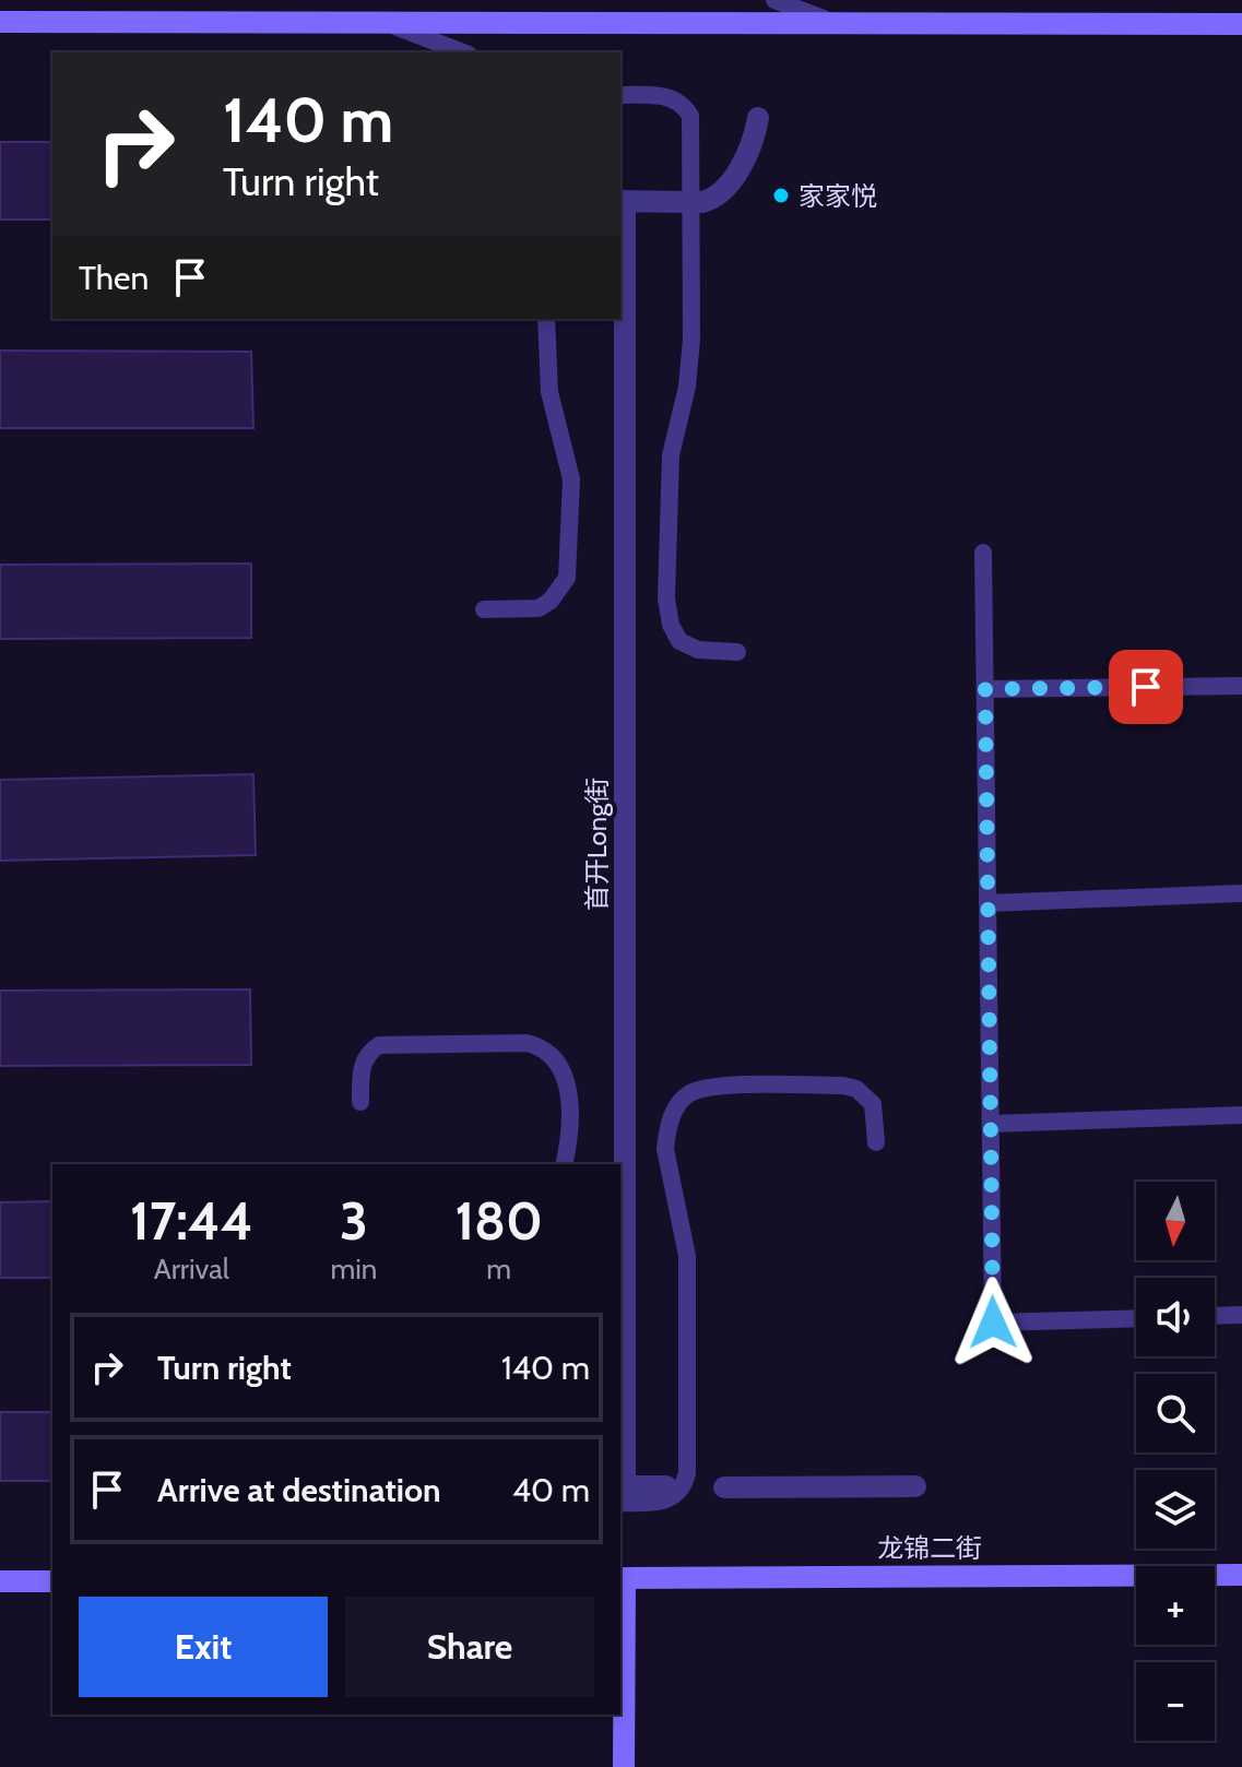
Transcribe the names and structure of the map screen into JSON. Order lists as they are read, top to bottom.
{
  "streets": {
    "street": ["首开Long街", "龙锦二街"]
  },
  "places": ["家家悦"],
  "north": "bottom",
  "page": {
    "turn": ["140 m", "Turn right"],
    "then": "Then",
    "eta": [
      "17:44",
      "Arrival",
      "3",
      "min",
      "180",
      "m"
    ],
    "map_buttons": ["+", "−"],
    "list": [
      {
        "name": "Turn right",
        "value": "140 m"
      },
      {
        "name": "Arrive at destination",
        "value": "40 m"
      }
    ],
    "buttons": ["Exit", "Share"]
  }
}
